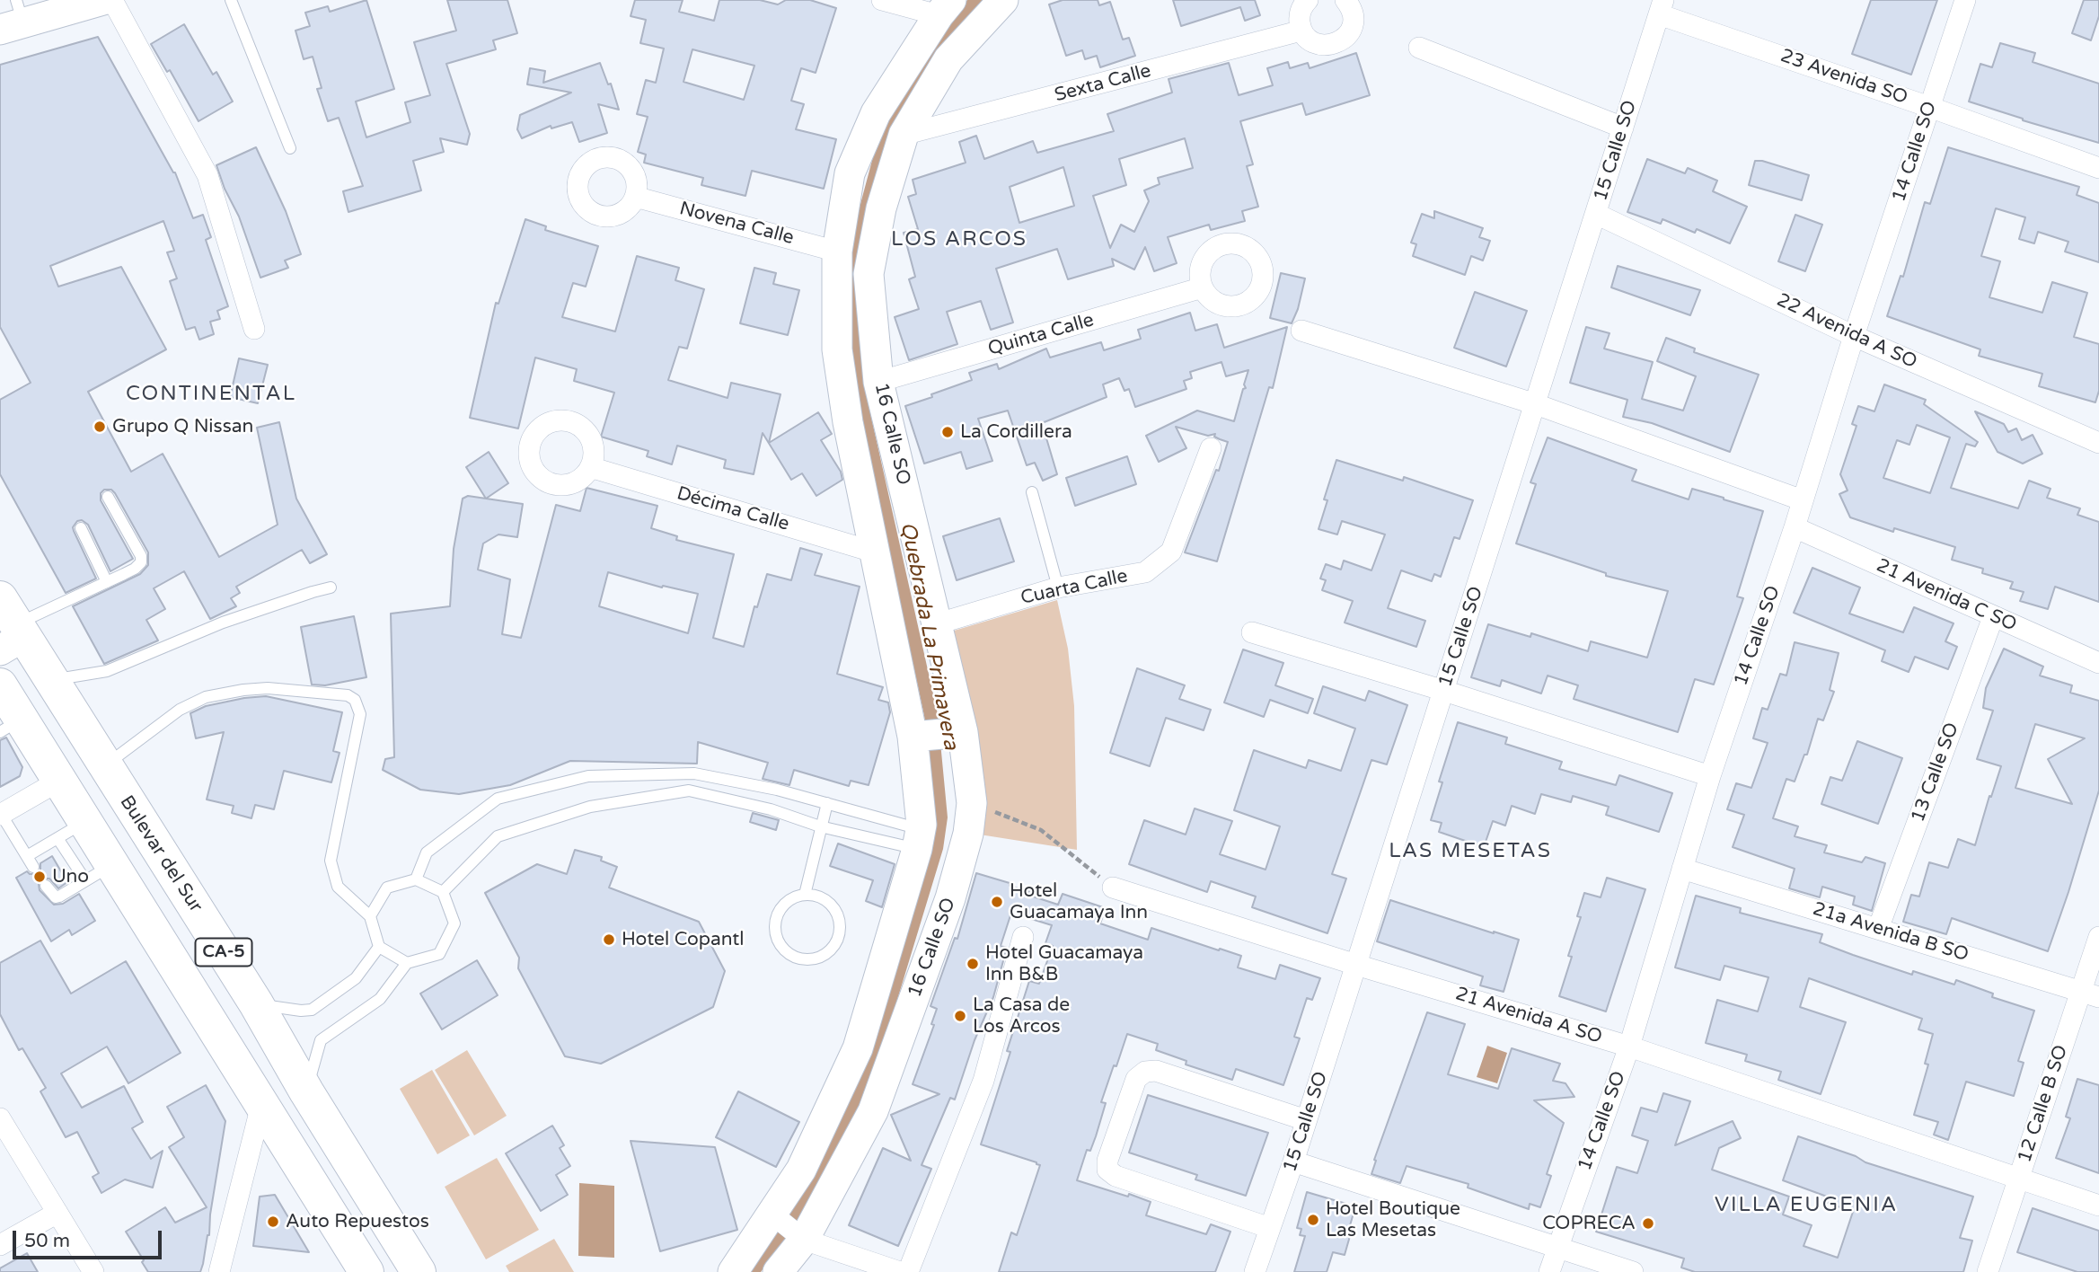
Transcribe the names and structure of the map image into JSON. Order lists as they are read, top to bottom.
{
  "streets": {
    "highway": ["Bulevar del Sur", "CA-5"],
    "street": [
      "23 Avenida SO",
      "Sexta Calle",
      "15 Calle SO",
      "14 Calle SO",
      "Novena Calle",
      "22 Avenida A SO",
      "Quinta Calle",
      "16 Calle SO",
      "Décima Calle",
      "Cuarta Calle",
      "21 Avenida C SO",
      "13 Calle SO",
      "21a Avenida B SO",
      "21 Avenida A SO",
      "12 Calle B SO"
    ]
  },
  "crossings": [
    ["23 Avenida SO", "15 Calle SO"],
    ["23 Avenida SO", "14 Calle SO"],
    ["Sexta Calle", "16 Calle SO"],
    ["15 Calle SO", "22 Avenida A SO"],
    ["15 Calle SO", "21 Avenida A SO"],
    ["14 Calle SO", "22 Avenida A SO"],
    ["14 Calle SO", "21 Avenida C SO"],
    ["14 Calle SO", "21a Avenida B SO"],
    ["14 Calle SO", "21 Avenida A SO"],
    ["Novena Calle", "16 Calle SO"],
    ["Quinta Calle", "16 Calle SO"],
    ["16 Calle SO", "Décima Calle"],
    ["16 Calle SO", "Cuarta Calle"],
    ["21 Avenida C SO", "13 Calle SO"],
    ["13 Calle SO", "21a Avenida B SO"],
    ["21a Avenida B SO", "12 Calle B SO"],
    ["21 Avenida A SO", "12 Calle B SO"]
  ],
  "districts": [
    "LOS ARCOS",
    "CONTINENTAL",
    "LAS MESETAS",
    "VILLA EUGENIA"
  ],
  "water": ["Quebrada La Primavera"],
  "places": [
    "Grupo Q Nissan",
    "La Cordillera",
    "Uno",
    "Hotel Guacamaya Inn",
    "Hotel Copantl",
    "Hotel Guacamaya Inn B&B",
    "La Casa de Los Arcos",
    "Hotel Boutique Las Mesetas",
    "Auto Repuestos",
    "COPRECA"
  ],
  "scale_bar": "50 m"
}
